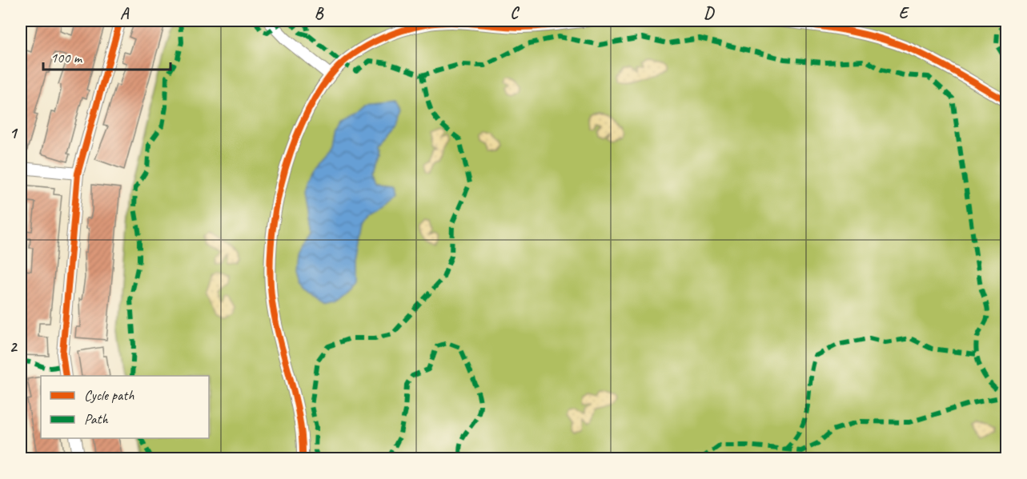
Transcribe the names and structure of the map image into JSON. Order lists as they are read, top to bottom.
{
  "legend": ["Cycle path", "Path"],
  "scale_bar": "100 m",
  "grid": {
    "columns": [
      "A",
      "B",
      "C",
      "D",
      "E"
    ],
    "rows": ["1", "2"]
  }
}
